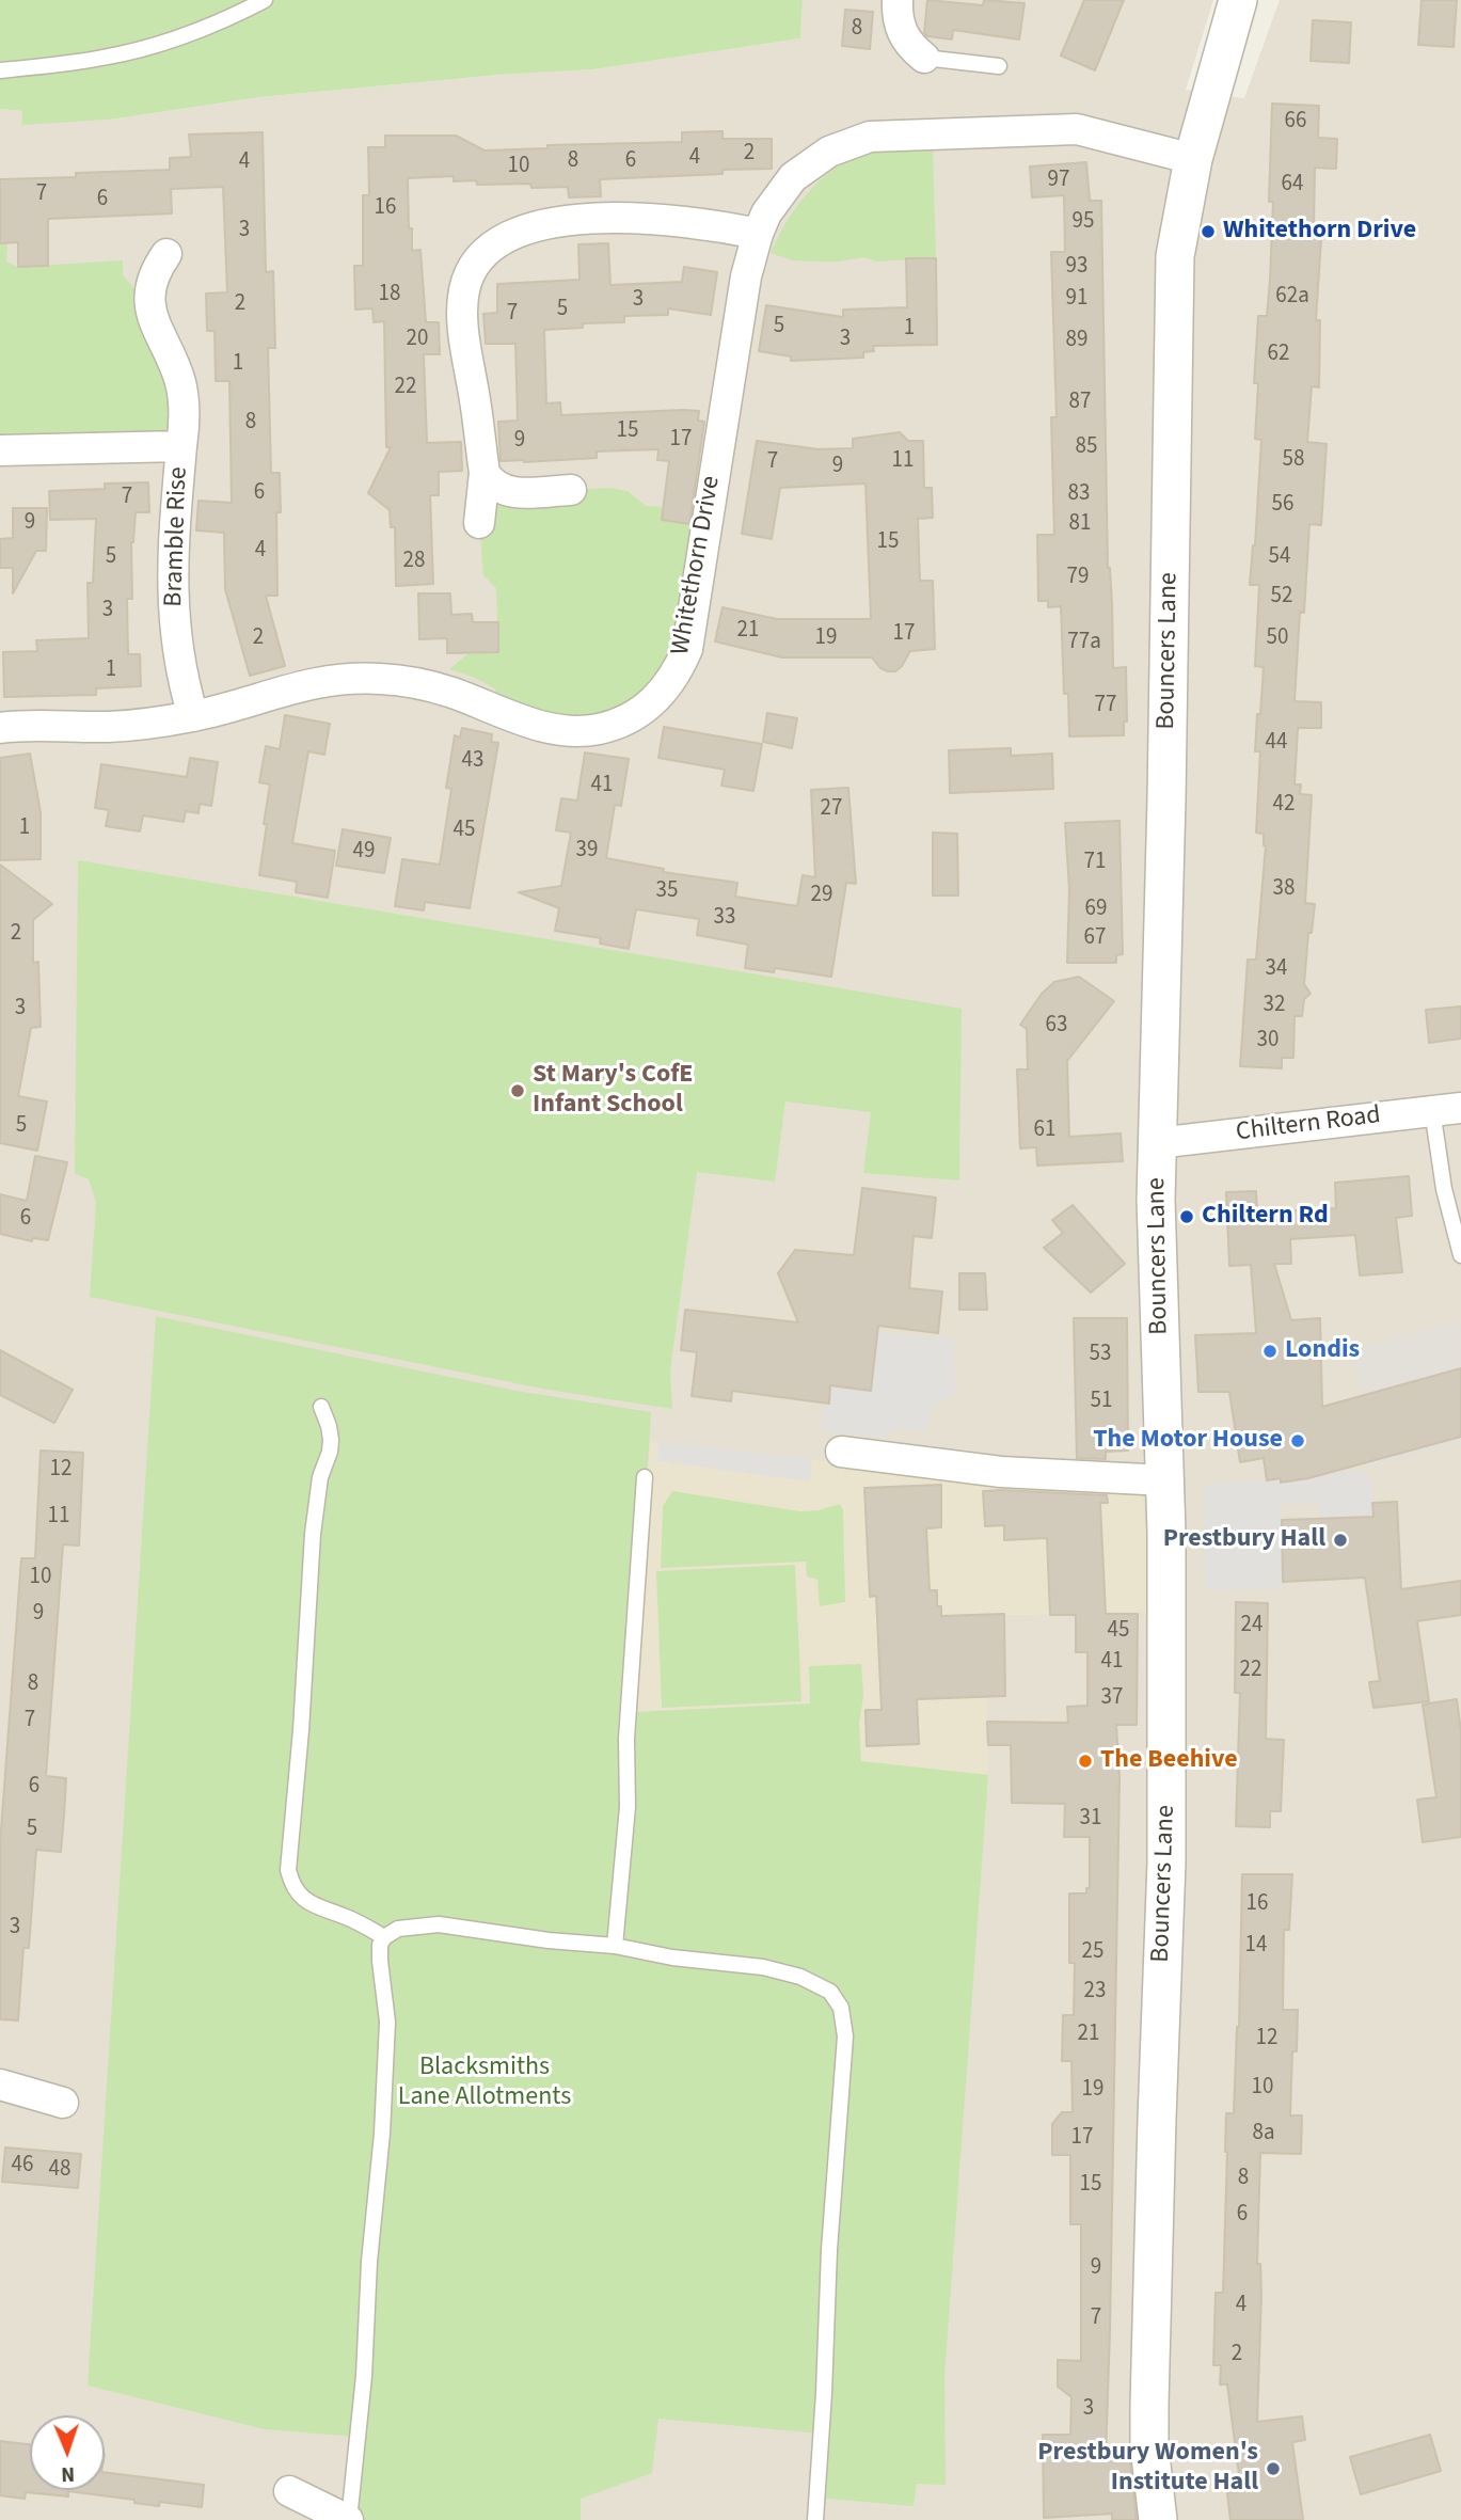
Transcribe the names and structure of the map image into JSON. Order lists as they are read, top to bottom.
{
  "streets": {
    "street": [
      "Bramble Rise",
      "Whitethorn Drive",
      "Bouncers Lane",
      "Chiltern Road"
    ]
  },
  "crossings": [
    ["Bramble Rise", "Whitethorn Drive"],
    ["Whitethorn Drive", "Bouncers Lane"],
    ["Bouncers Lane", "Chiltern Road"]
  ],
  "parks": ["Blacksmiths Lane Allotments"],
  "places": [
    "Whitethorn Drive",
    "St Mary's CofE Infant School",
    "Chiltern Rd",
    "Londis",
    "The Motor House",
    "Prestbury Hall",
    "The Beehive",
    "Prestbury Women's Institute Hall"
  ],
  "house_numbers": [
    "8",
    "66",
    "2",
    "4",
    "8",
    "6",
    "4",
    "10",
    "97",
    "64",
    "7",
    "6",
    "16",
    "95",
    "3",
    "93",
    "18",
    "62a",
    "91",
    "3",
    "2",
    "5",
    "7",
    "5",
    "1",
    "20",
    "3",
    "89",
    "62",
    "1",
    "22",
    "87",
    "8",
    "15",
    "17",
    "9",
    "85",
    "58",
    "11",
    "7",
    "9",
    "6",
    "83",
    "7",
    "56",
    "9",
    "81",
    "15",
    "4",
    "5",
    "54",
    "28",
    "79",
    "52",
    "3",
    "21",
    "17",
    "2",
    "19",
    "50",
    "77a",
    "1",
    "77",
    "44",
    "43",
    "41",
    "42",
    "27",
    "1",
    "45",
    "39",
    "49",
    "71",
    "38",
    "35",
    "29",
    "69",
    "33",
    "2",
    "67",
    "34",
    "32",
    "3",
    "63",
    "30",
    "5",
    "61",
    "6",
    "53",
    "51",
    "12",
    "11",
    "10",
    "9",
    "24",
    "45",
    "41",
    "22",
    "8",
    "37",
    "7",
    "6",
    "31",
    "5",
    "16",
    "3",
    "14",
    "25",
    "23",
    "21",
    "12",
    "10",
    "19",
    "8a",
    "17",
    "46",
    "48",
    "8",
    "15",
    "6",
    "9",
    "4",
    "7",
    "2",
    "3"
  ],
  "north": "bottom"
}
